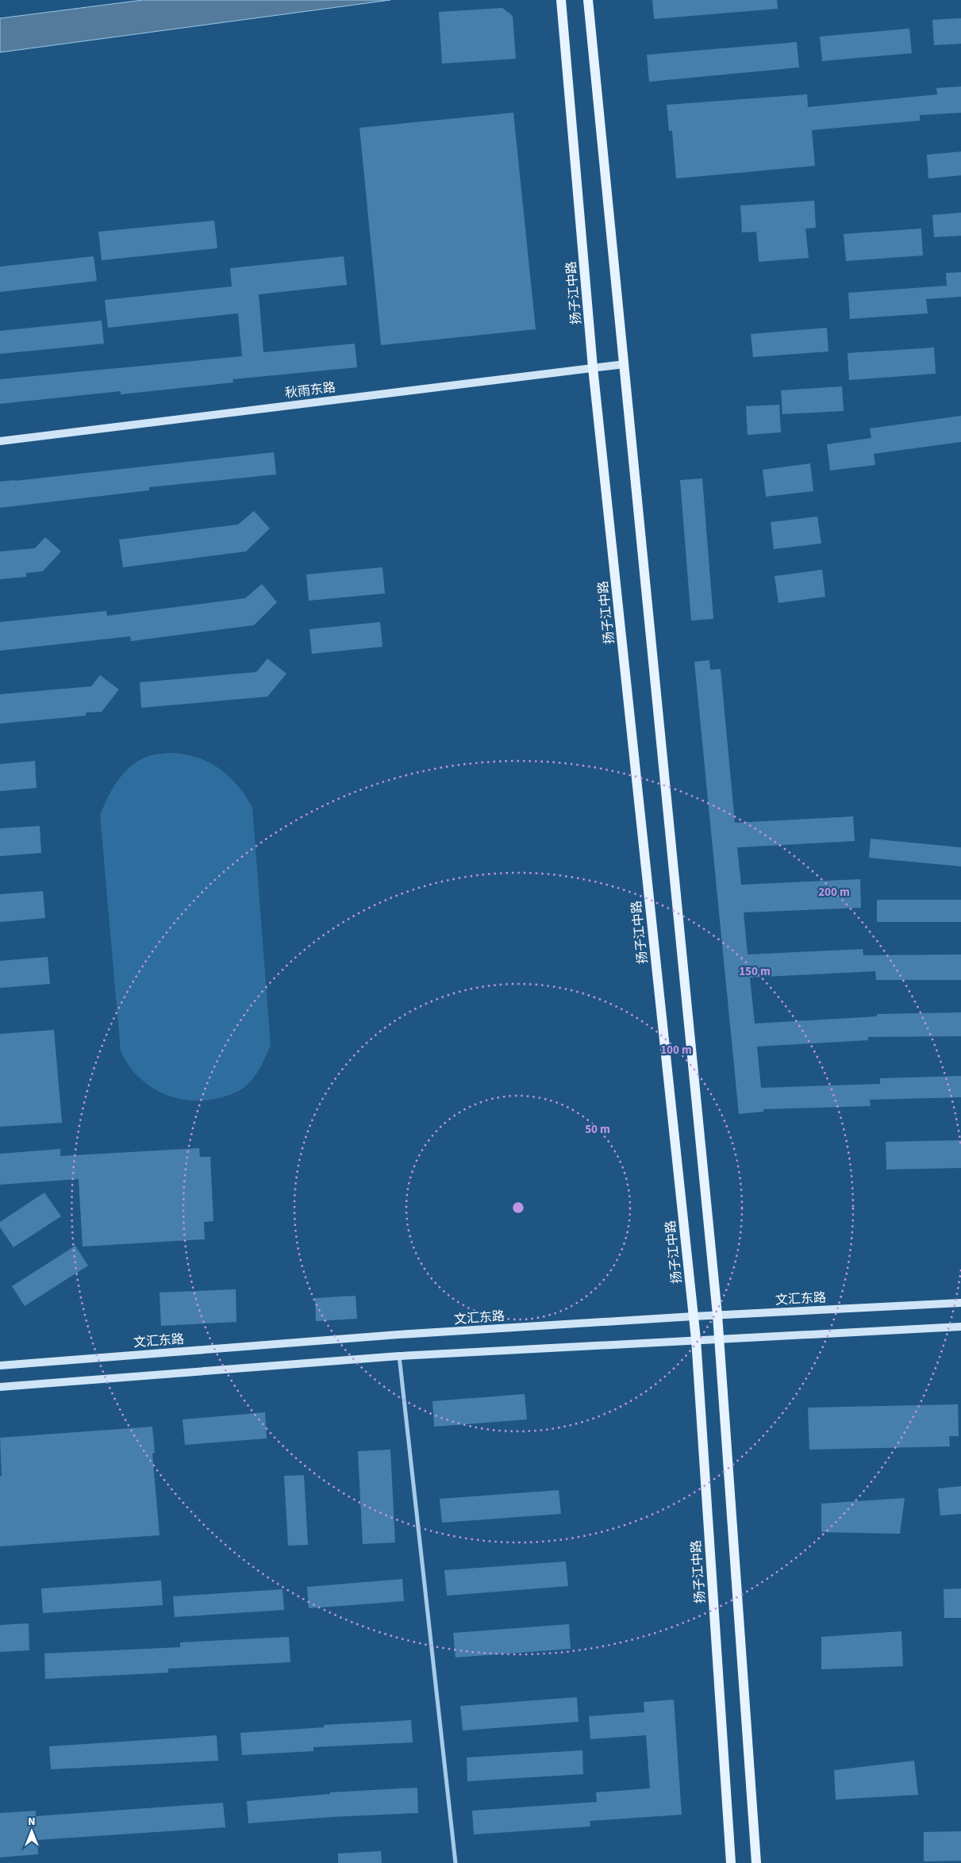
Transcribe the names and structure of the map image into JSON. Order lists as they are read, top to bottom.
{
  "streets": {
    "main road": ["扬子江中路", "秋雨东路", "文汇东路"]
  },
  "crossings": [
    ["扬子江中路", "秋雨东路"],
    ["扬子江中路", "文汇东路"]
  ],
  "north": "top",
  "rings": [
    "200 m",
    "150 m",
    "100 m",
    "50 m"
  ]
}
